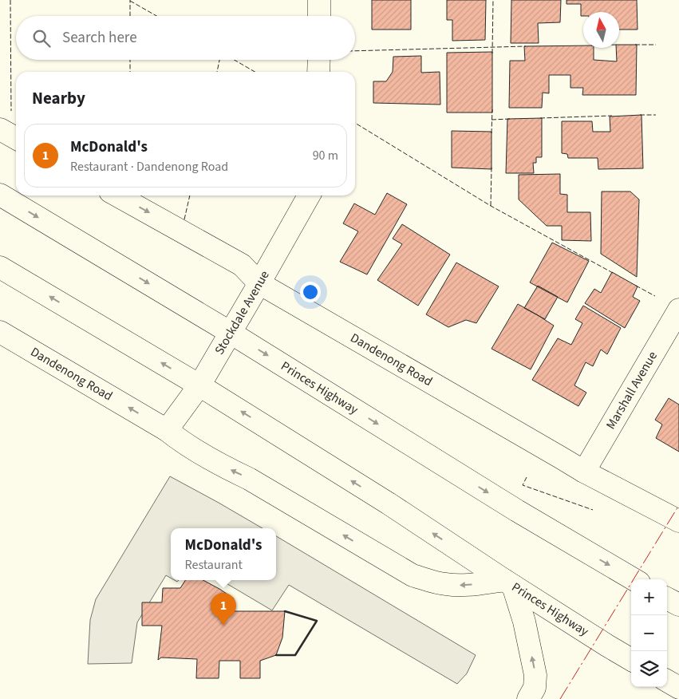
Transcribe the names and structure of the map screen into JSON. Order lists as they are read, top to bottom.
{
  "streets": {
    "main road": [
      "Stockdale Avenue",
      "Dandenong Road",
      "Princes Highway",
      "Marshall Avenue"
    ]
  },
  "crossings": [
    ["Stockdale Avenue", "Dandenong Road"],
    ["Stockdale Avenue", "Princes Highway"],
    ["Dandenong Road", "Princes Highway"],
    ["Dandenong Road", "Marshall Avenue"]
  ],
  "north": "top",
  "page": {
    "search": "Search here",
    "heading": "Nearby",
    "list": [
      {
        "mark": "1",
        "name": "McDonald's",
        "note": "Restaurant · Dandenong Road",
        "value": "90 m"
      }
    ],
    "popup": ["McDonald's", "Restaurant"],
    "map_buttons": ["+", "−"],
    "pins": "1"
  }
}
